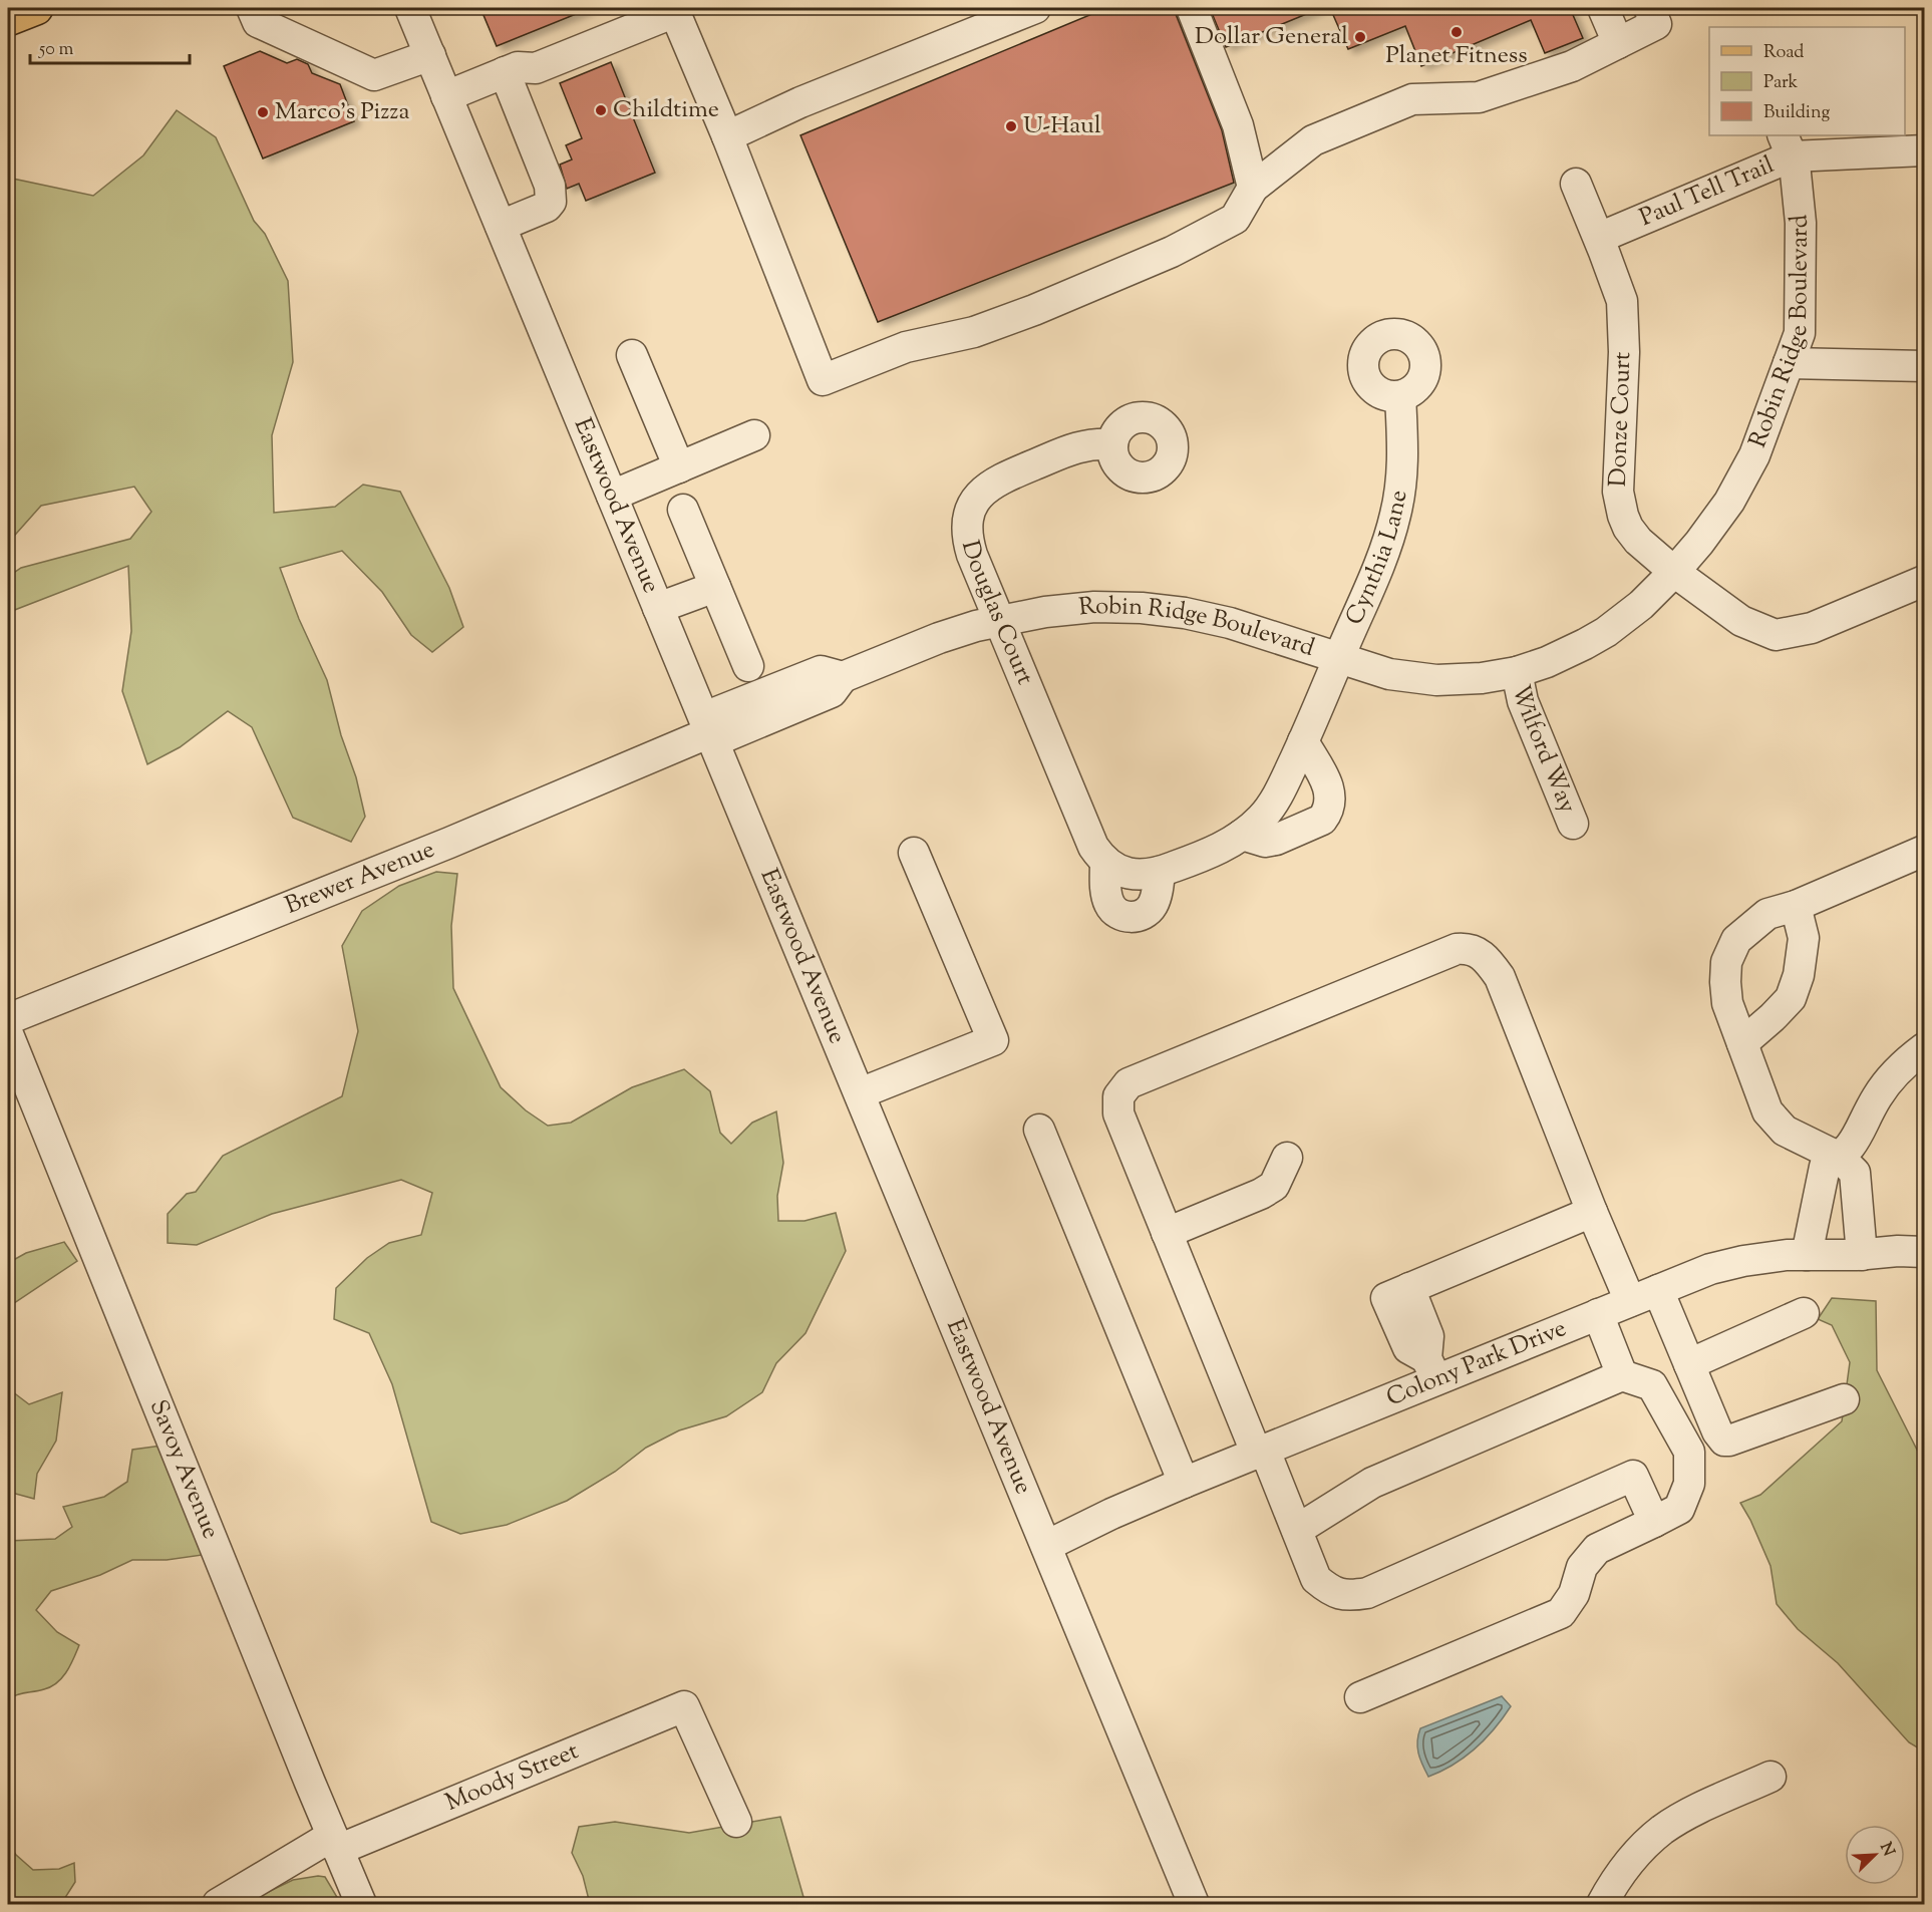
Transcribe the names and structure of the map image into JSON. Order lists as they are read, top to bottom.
{
  "streets": {
    "street": [
      "Paul Tell Trail",
      "Robin Ridge Boulevard",
      "Donze Court",
      "Eastwood Avenue",
      "Cynthia Lane",
      "Douglas Court",
      "Wilford Way",
      "Brewer Avenue",
      "Colony Park Drive",
      "Savoy Avenue",
      "Moody Street"
    ]
  },
  "crossings": [
    ["Paul Tell Trail", "Robin Ridge Boulevard"],
    ["Paul Tell Trail", "Donze Court"],
    ["Robin Ridge Boulevard", "Donze Court"],
    ["Robin Ridge Boulevard", "Eastwood Avenue"],
    ["Robin Ridge Boulevard", "Cynthia Lane"],
    ["Robin Ridge Boulevard", "Douglas Court"],
    ["Robin Ridge Boulevard", "Wilford Way"],
    ["Robin Ridge Boulevard", "Brewer Avenue"],
    ["Eastwood Avenue", "Brewer Avenue"],
    ["Eastwood Avenue", "Colony Park Drive"],
    ["Cynthia Lane", "Douglas Court"],
    ["Savoy Avenue", "Moody Street"]
  ],
  "places": [
    "Planet Fitness",
    "Dollar General",
    "Childtime",
    "Marco's Pizza",
    "U-Haul"
  ],
  "legend": ["Road", "Park", "Building"],
  "scale_bar": "50 m",
  "north": "top right"
}
